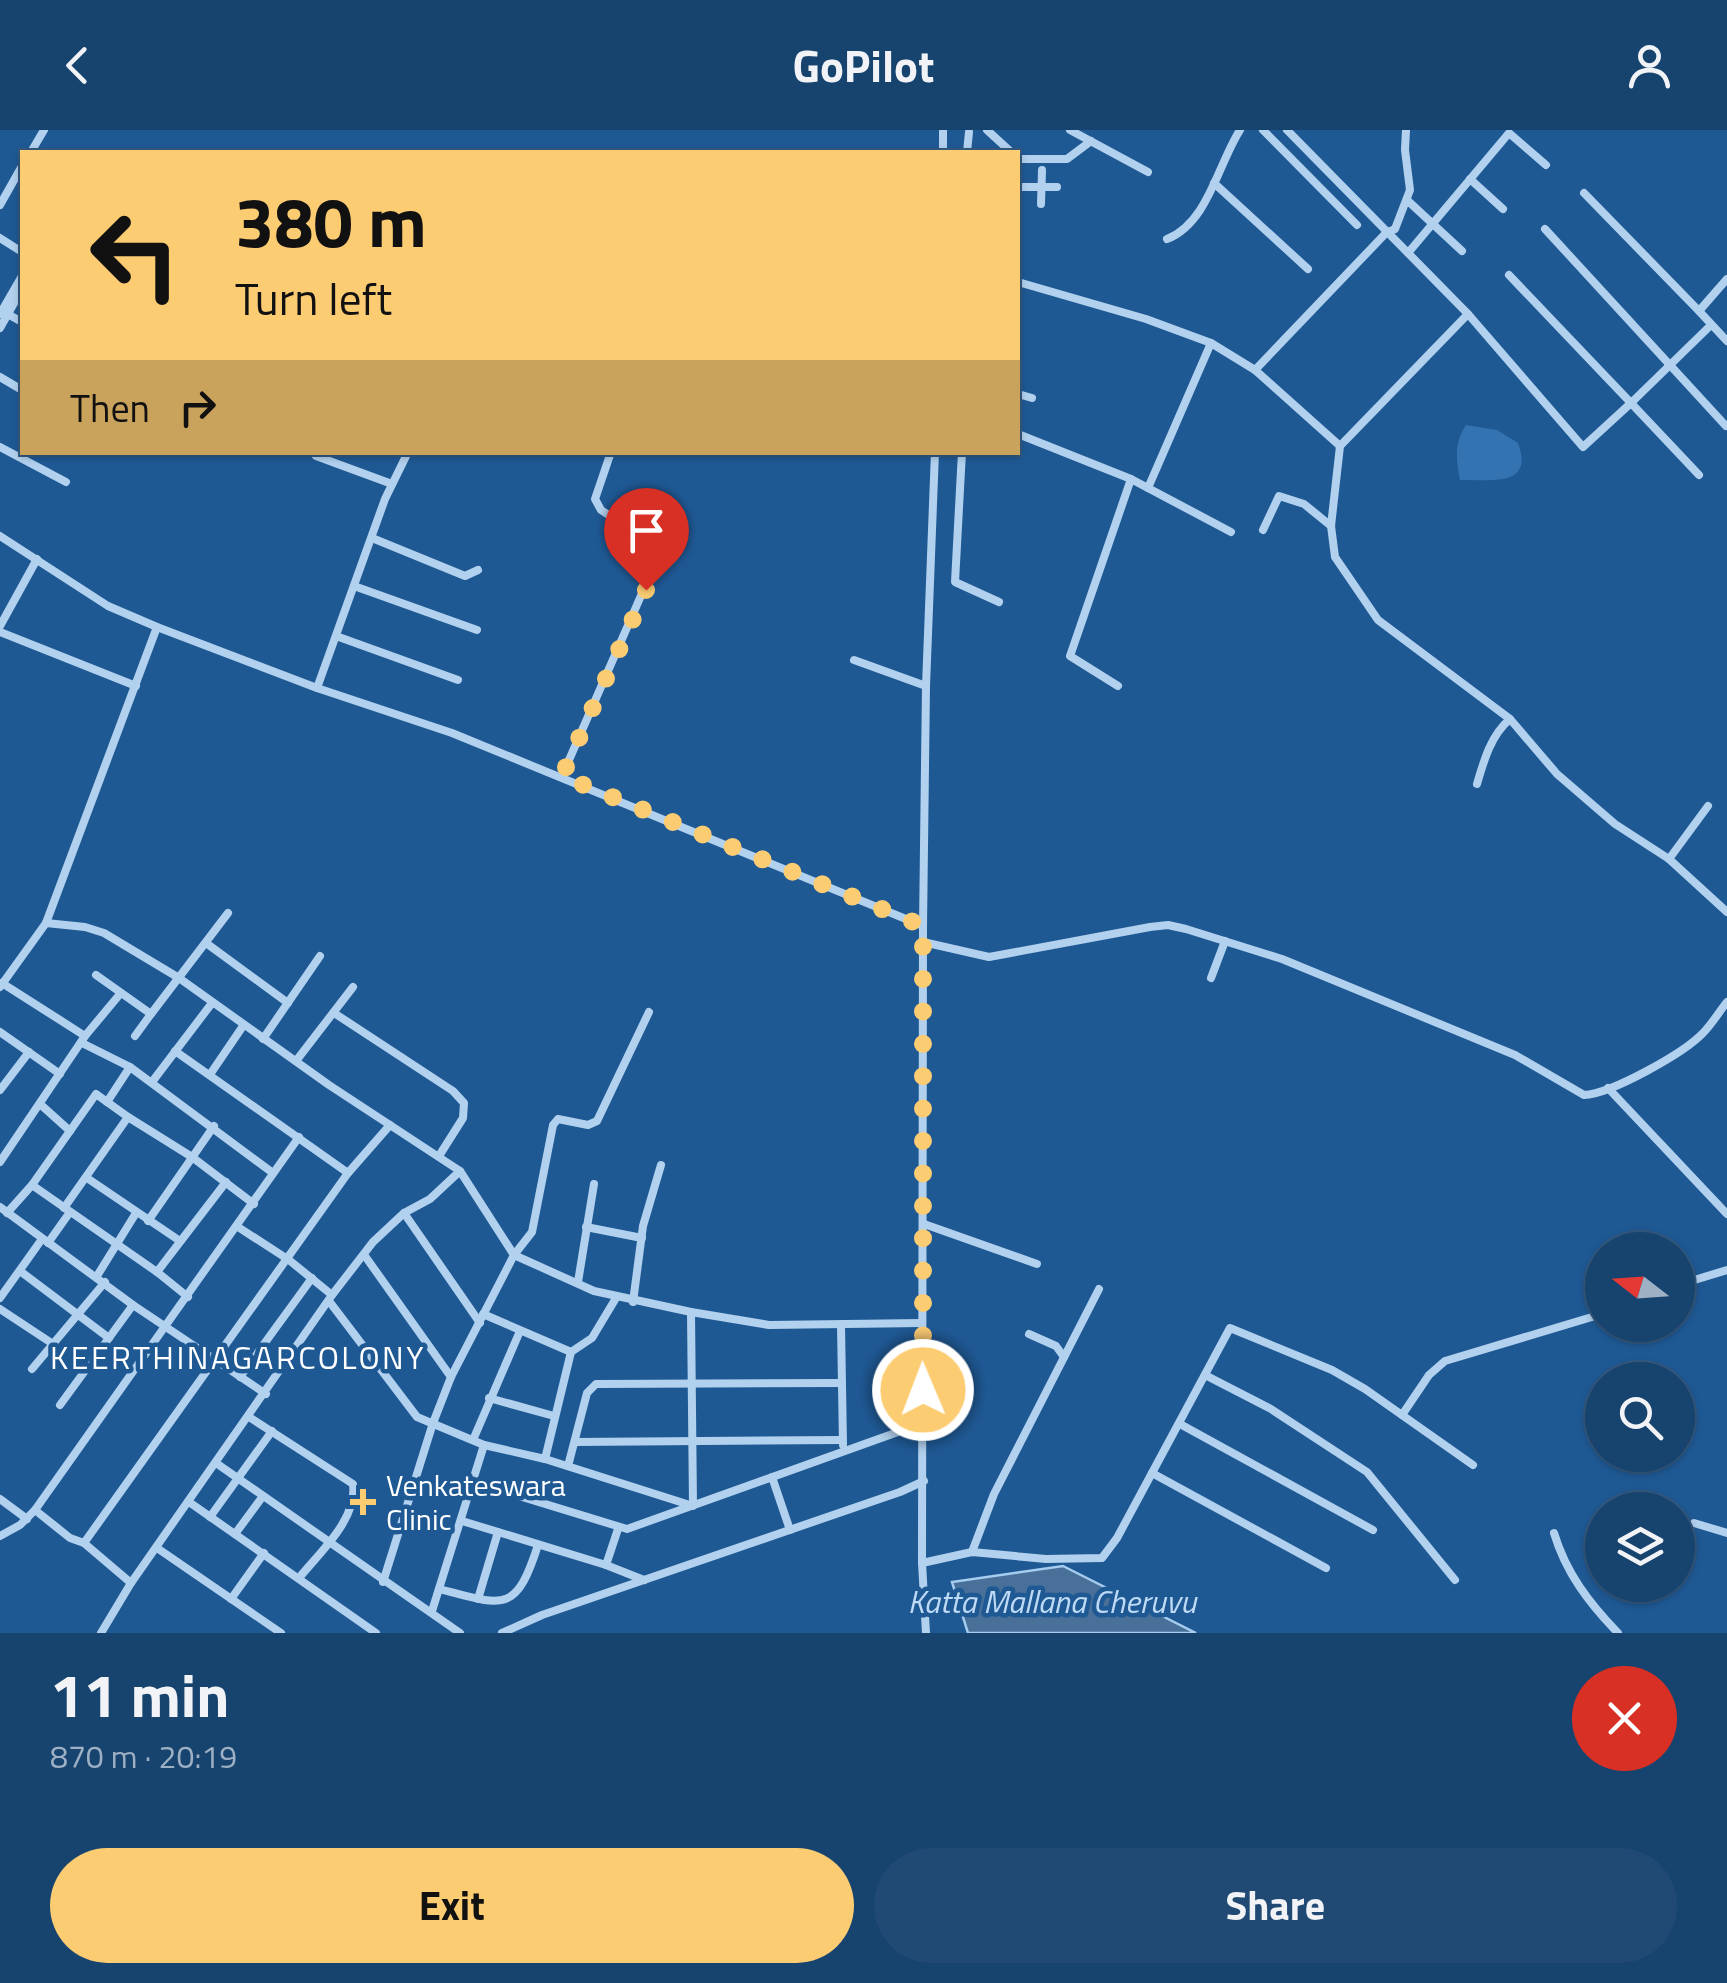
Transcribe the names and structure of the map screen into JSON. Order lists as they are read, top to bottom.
{
  "districts": ["KEERTHINAGARCOLONY"],
  "water": ["Katta Mallana Cheruvu"],
  "places": {
    "health": ["Venkateswara Clinic"]
  },
  "north": "left",
  "page": {
    "header": "GoPilot",
    "turn": ["380 m", "Turn left"],
    "then": "Then",
    "heading": ["11 min", "870 m · 20:19"],
    "buttons": ["Exit", "Share"]
  }
}
